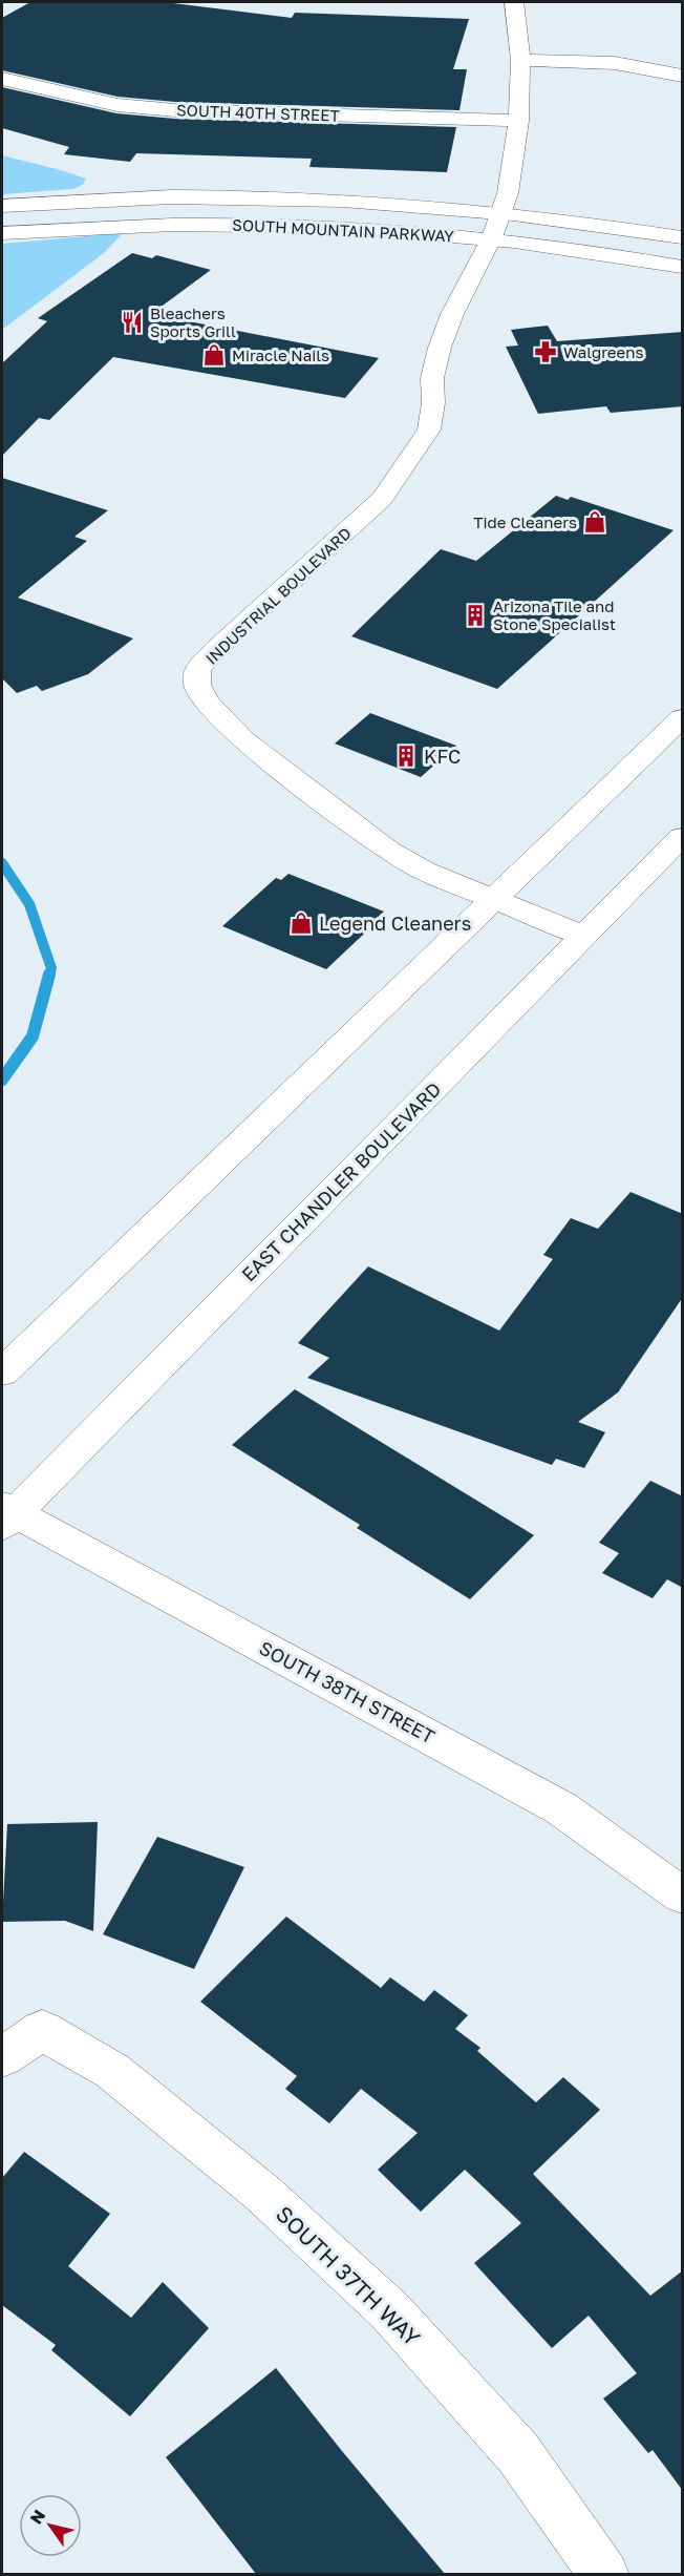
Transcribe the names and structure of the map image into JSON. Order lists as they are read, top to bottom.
{
  "streets": {
    "street": [
      "SOUTH 40TH STREET",
      "SOUTH MOUNTAIN PARKWAY",
      "INDUSTRIAL BOULEVARD",
      "EAST CHANDLER BOULEVARD",
      "SOUTH 38TH STREET",
      "SOUTH 37TH WAY"
    ]
  },
  "crossings": [
    ["SOUTH 40TH STREET", "INDUSTRIAL BOULEVARD"],
    ["SOUTH MOUNTAIN PARKWAY", "INDUSTRIAL BOULEVARD"],
    ["INDUSTRIAL BOULEVARD", "EAST CHANDLER BOULEVARD"],
    ["EAST CHANDLER BOULEVARD", "SOUTH 38TH STREET"]
  ],
  "places": {
    "restaurant": ["Bleachers Sports Grill"],
    "pharmacy": ["Walgreens"],
    "shop": ["Miracle Nails", "Tide Cleaners", "Legend Cleaners"],
    "building": ["Arizona Tile and Stone Specialist", "KFC"]
  },
  "north": "top left"
}
